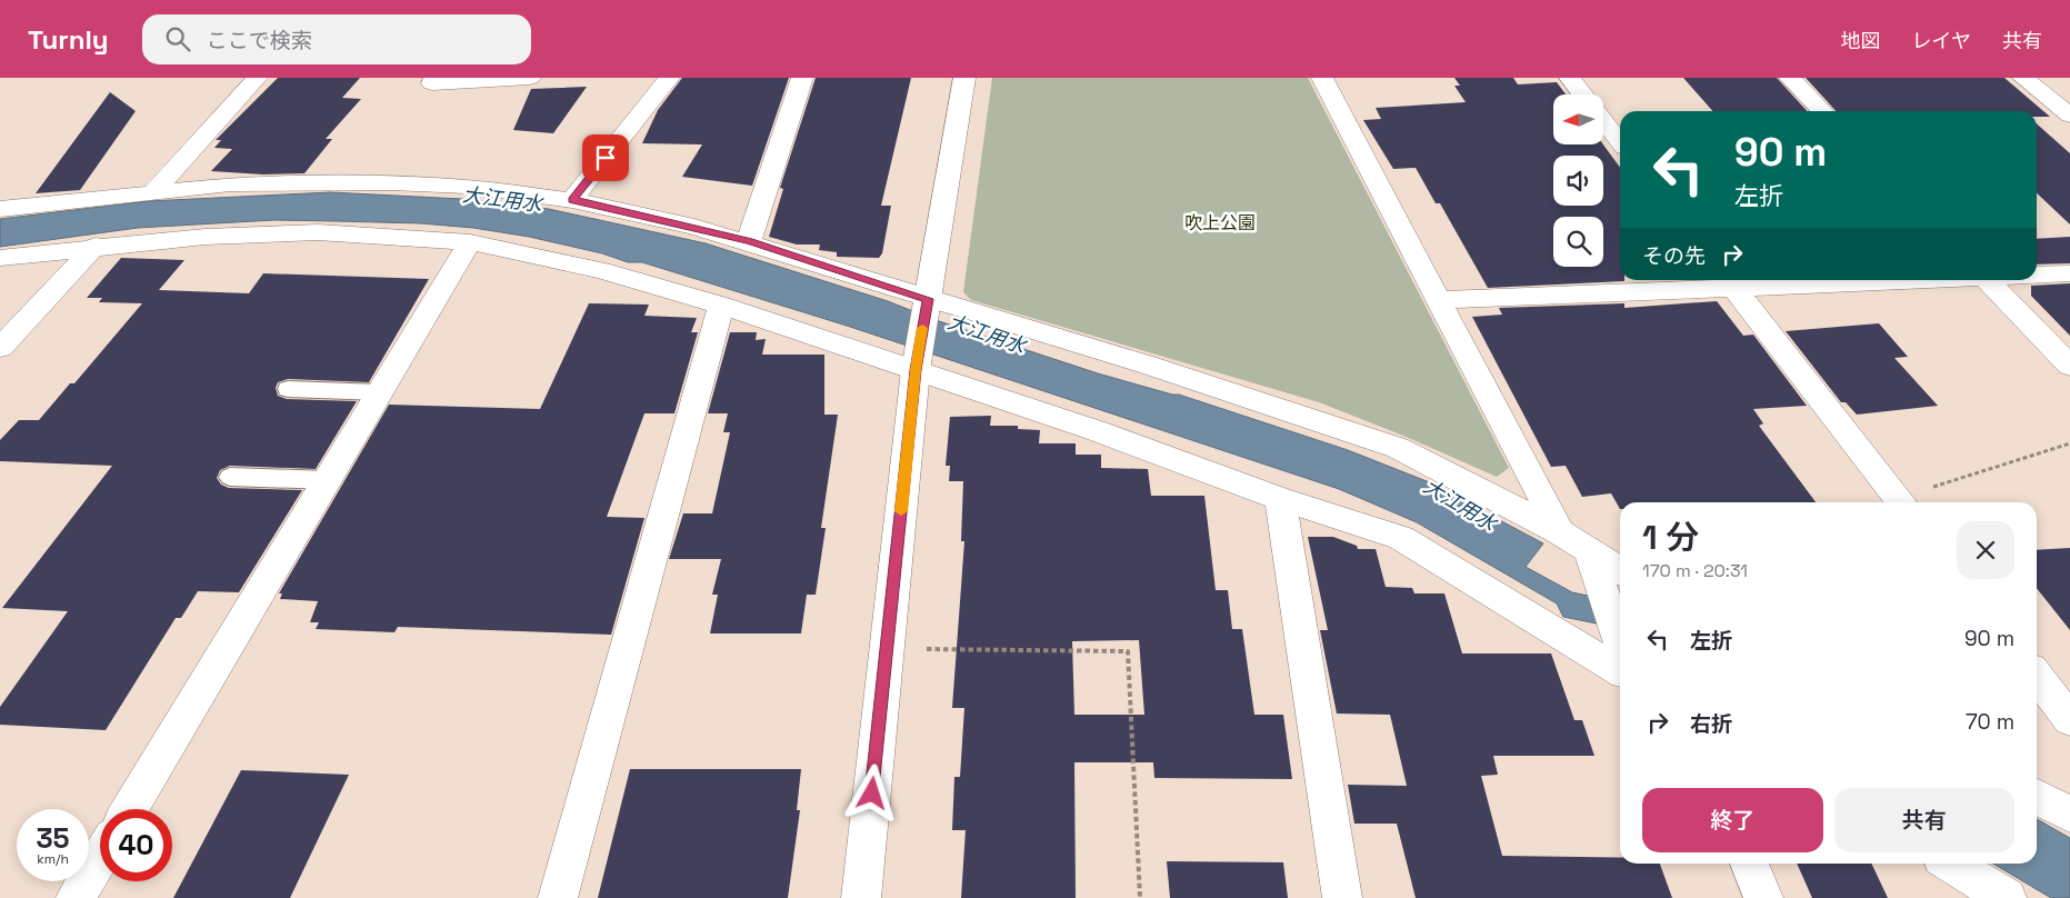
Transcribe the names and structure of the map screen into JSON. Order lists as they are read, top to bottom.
{
  "water": ["大江用水"],
  "parks": ["吹上公園"],
  "north": "left",
  "page": {
    "header": "Turnly",
    "search": "ここで検索",
    "nav": ["地図", "レイヤ", "共有"],
    "turn": ["90 m", "左折"],
    "then": "その先",
    "heading": ["1 分", "170 m · 20:31"],
    "list": [
      {
        "name": "左折",
        "value": "90 m"
      },
      {
        "name": "右折",
        "value": "70 m"
      }
    ],
    "buttons": ["終了", "共有"],
    "speed": "35 km/h",
    "limit": "40"
  }
}
